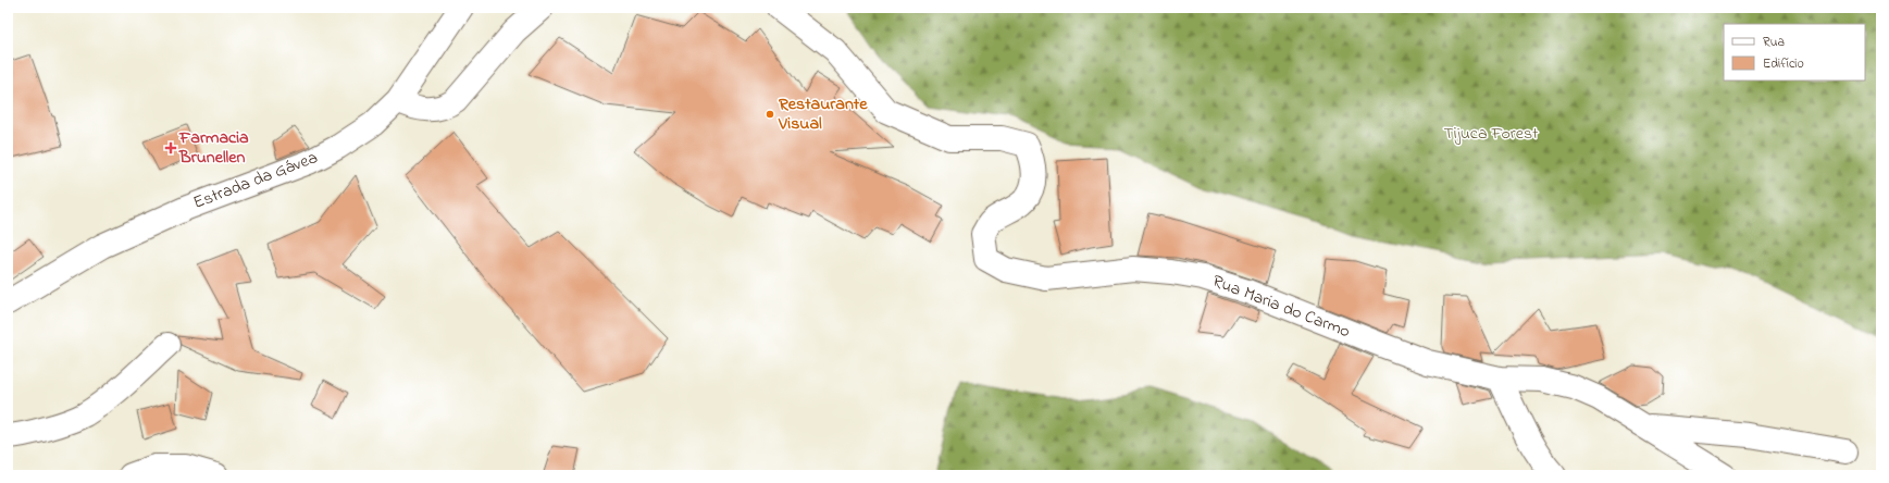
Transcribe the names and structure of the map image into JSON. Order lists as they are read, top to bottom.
{
  "streets": {
    "street": ["Estrada da Gávea", "Rua Maria do Carmo"]
  },
  "parks": ["Tijuca Forest"],
  "places": {
    "other": ["Restaurante Visual"],
    "health": ["Farmacia Brunellen"]
  },
  "legend": ["Rua", "Edifício"]
}
